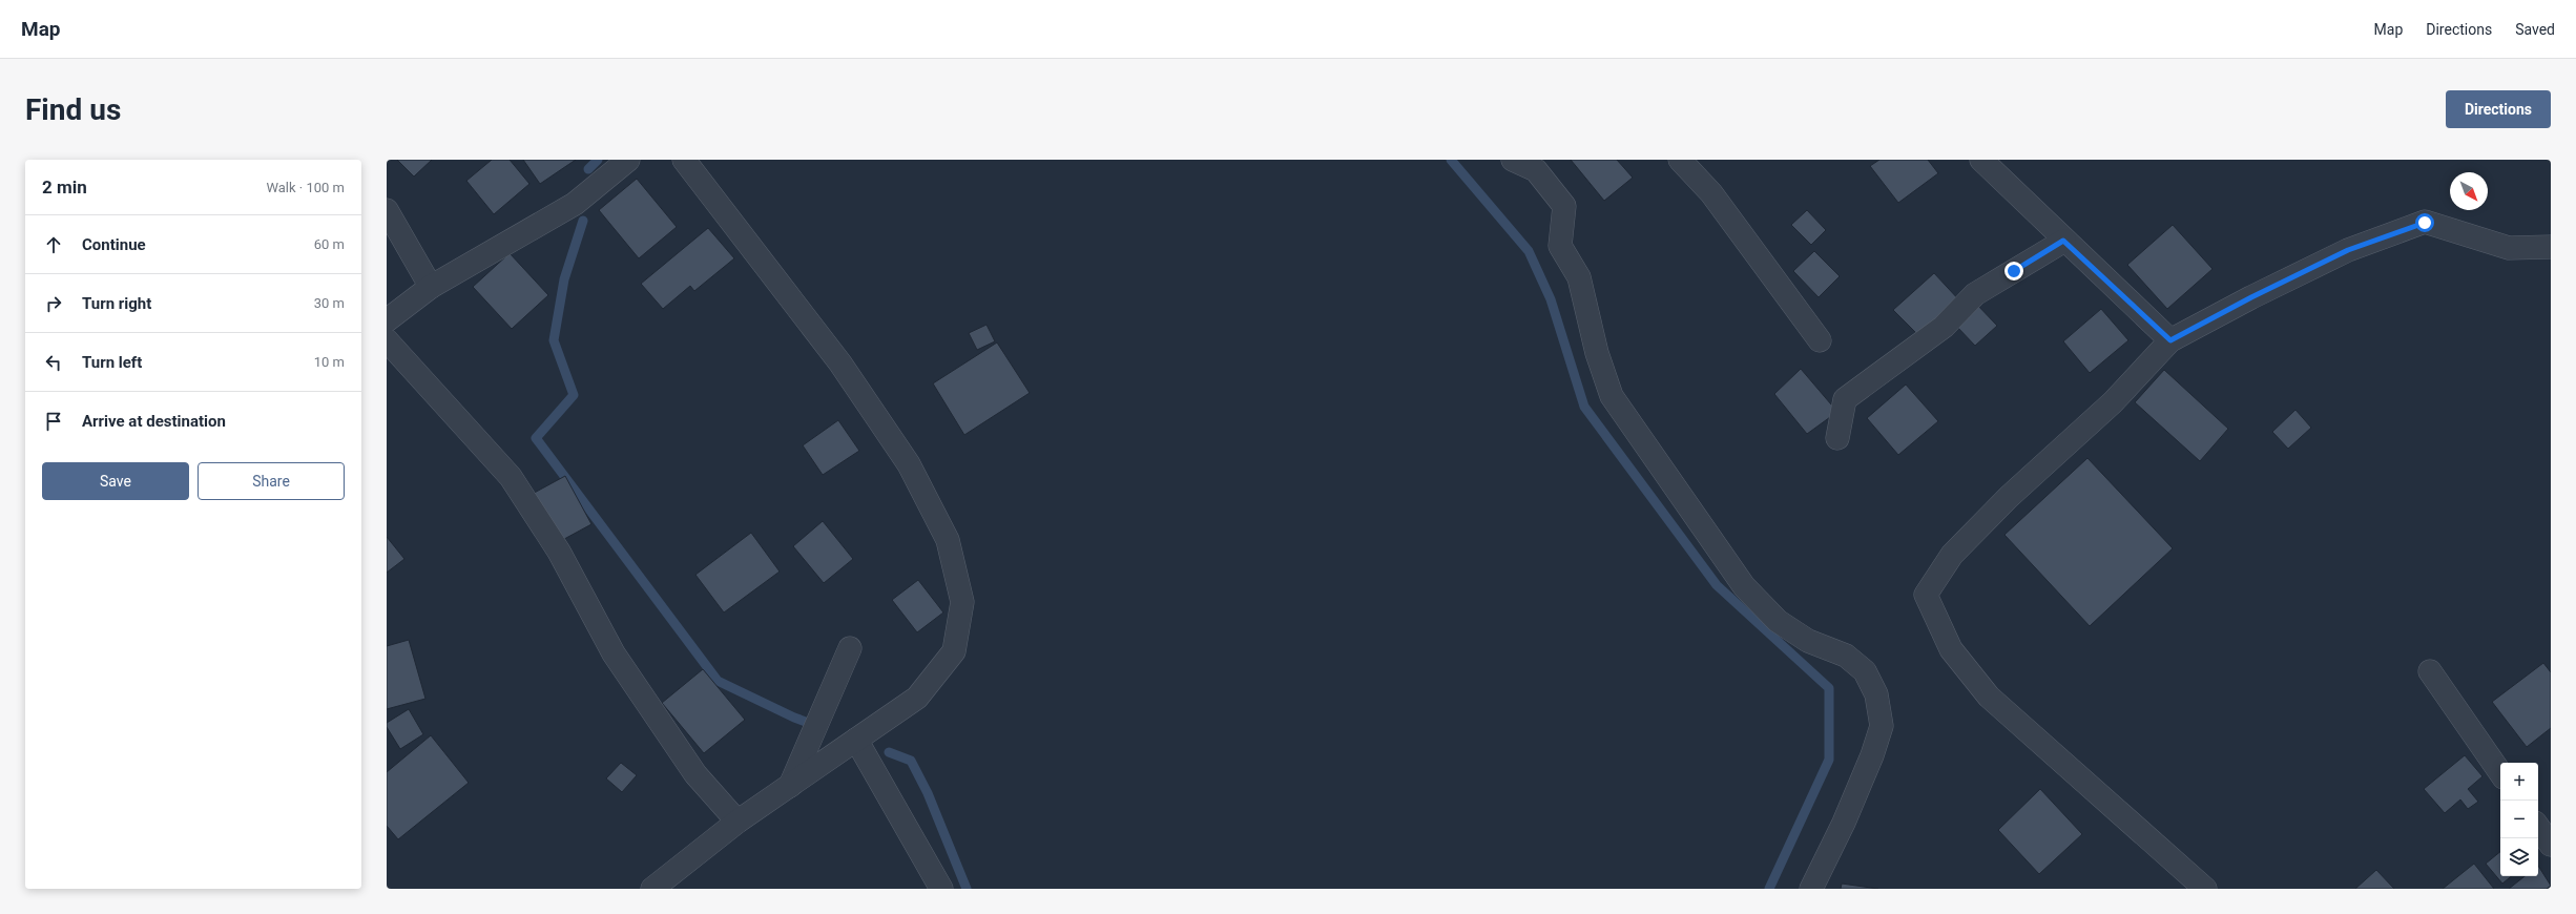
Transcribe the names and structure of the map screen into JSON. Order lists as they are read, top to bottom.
{
  "north": "bottom right",
  "page": {
    "header": "Map",
    "nav": ["Map", "Directions", "Saved"],
    "buttons": [
      "Directions",
      ["Save", "Share"]
    ],
    "title": "Find us",
    "heading": ["2 min", "Walk · 100 m"],
    "list": [
      ["Continue", "60 m"],
      ["Turn right", "30 m"],
      ["Turn left", "10 m"],
      "Arrive at destination"
    ],
    "map_buttons": ["+", "−"]
  }
}
